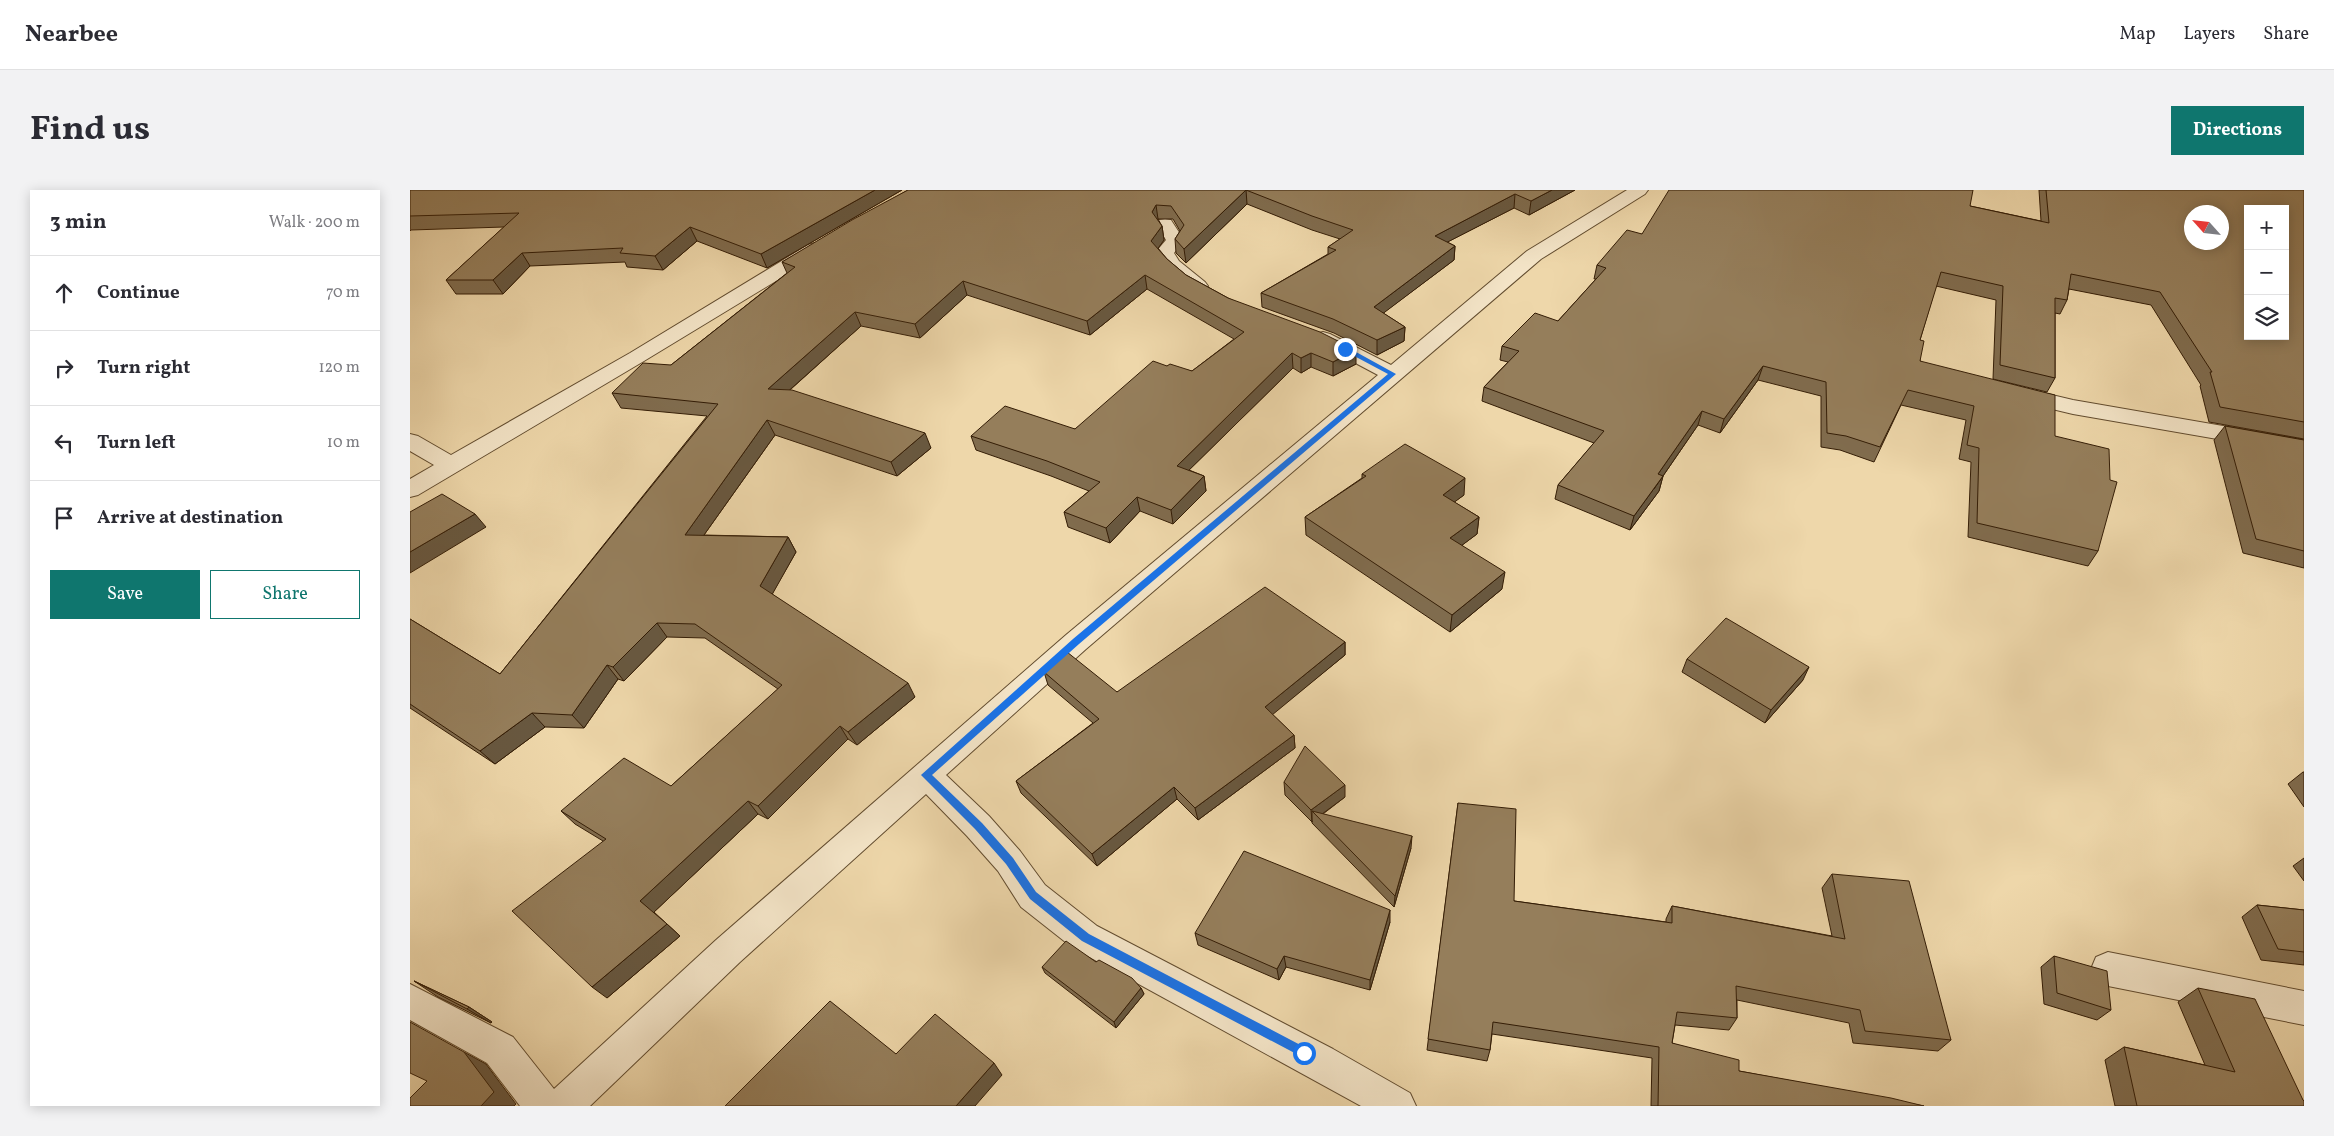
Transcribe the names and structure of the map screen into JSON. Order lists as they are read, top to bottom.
{
  "north": "top left",
  "page": {
    "header": "Nearbee",
    "nav": ["Map", "Layers", "Share"],
    "title": "Find us",
    "buttons": [
      "Directions",
      ["Save", "Share"]
    ],
    "heading": ["3 min", "Walk · 200 m"],
    "map_buttons": ["+", "−"],
    "list": [
      ["Continue", "70 m"],
      ["Turn right", "120 m"],
      ["Turn left", "10 m"],
      "Arrive at destination"
    ]
  }
}
